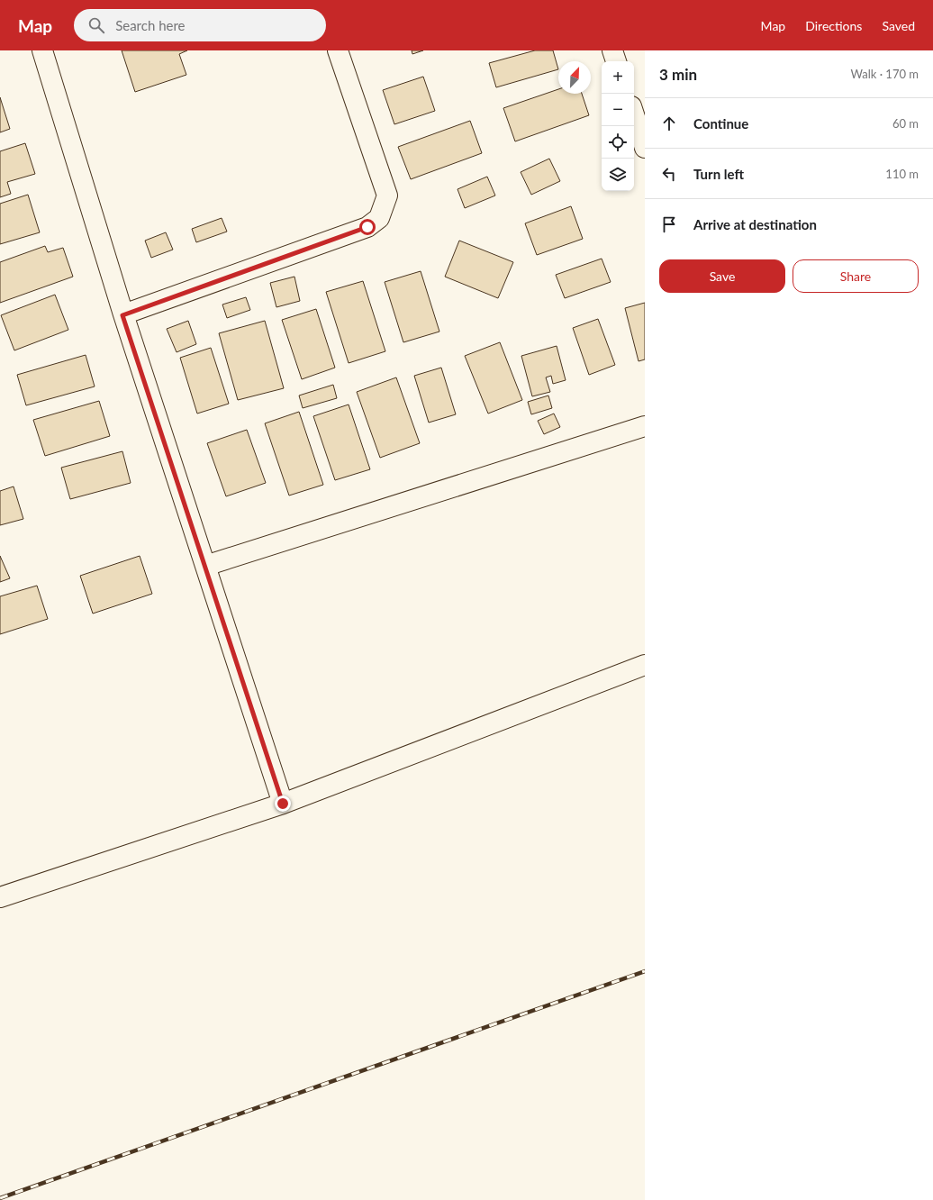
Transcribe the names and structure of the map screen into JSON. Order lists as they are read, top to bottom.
{
  "north": "top right",
  "page": {
    "header": "Map",
    "search": "Search here",
    "nav": ["Map", "Directions", "Saved"],
    "heading": ["3 min", "Walk · 170 m"],
    "map_buttons": ["+", "−"],
    "list": [
      ["Continue", "60 m"],
      ["Turn left", "110 m"],
      "Arrive at destination"
    ],
    "buttons": ["Save", "Share"]
  }
}
